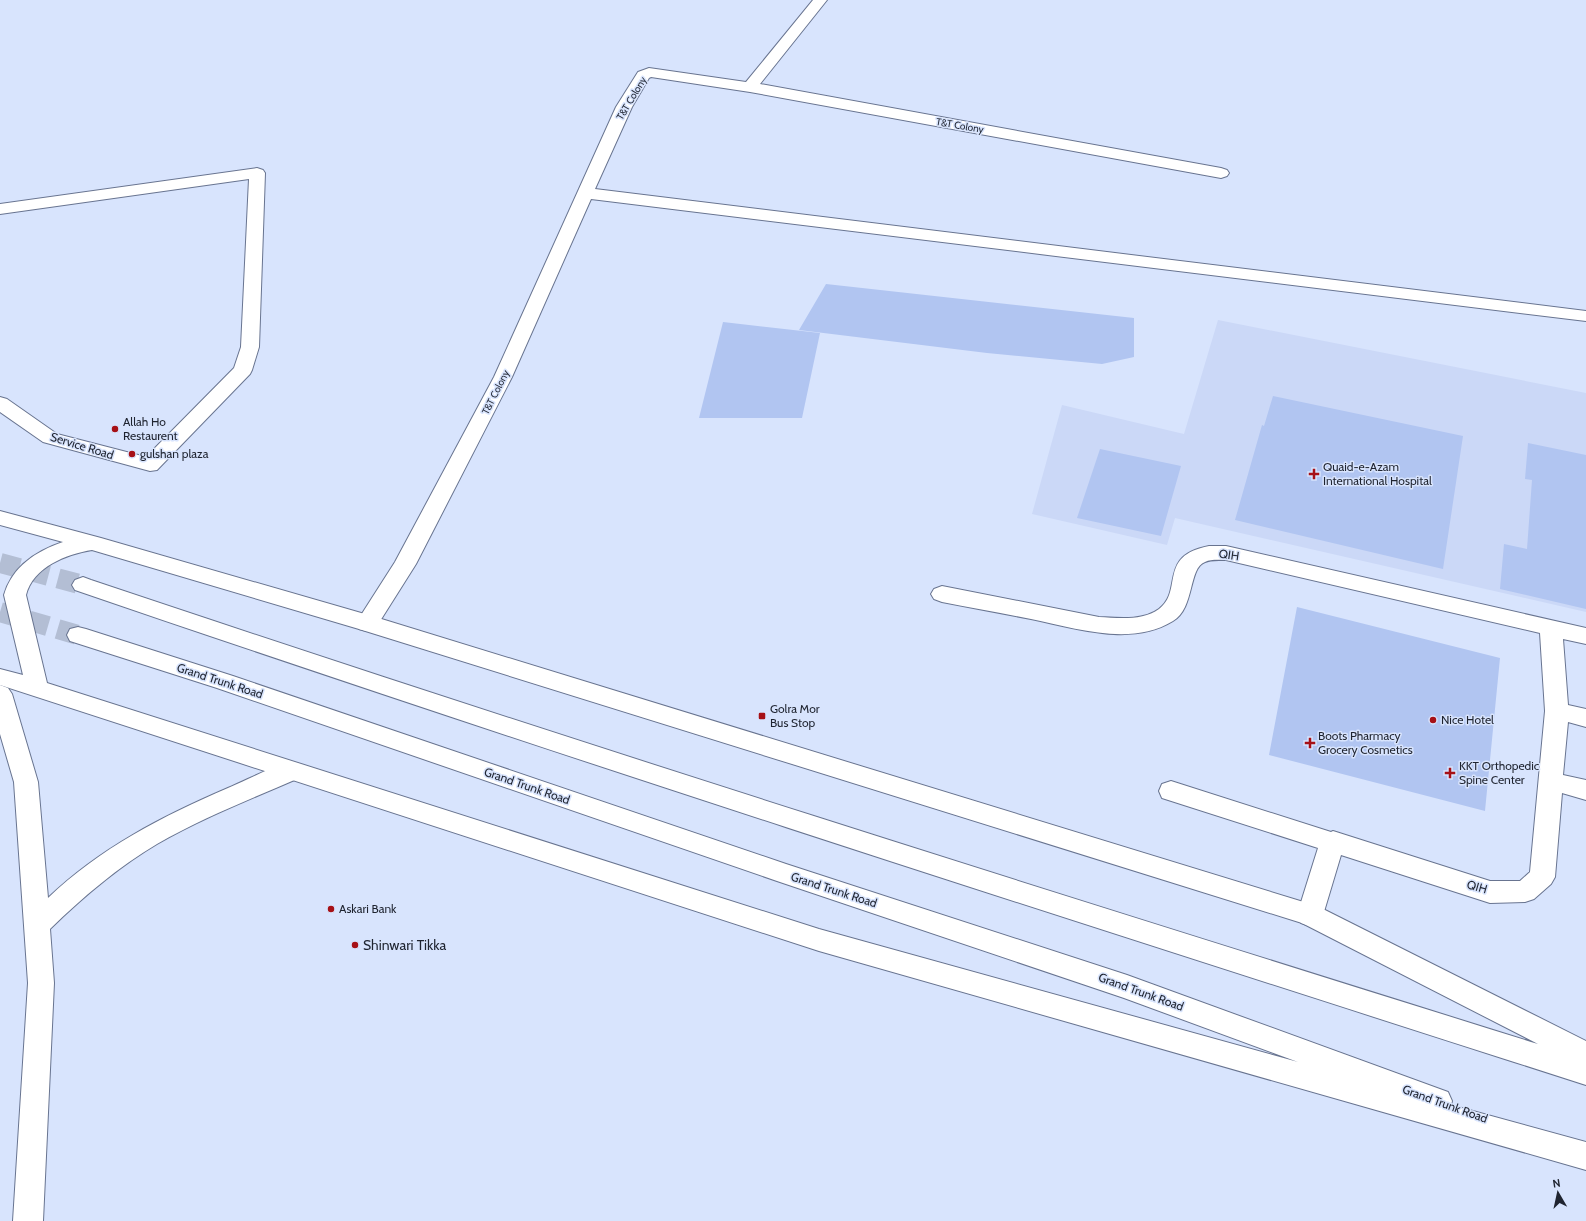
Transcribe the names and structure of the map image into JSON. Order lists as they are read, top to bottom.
{
  "streets": {
    "main road": [
      "T&T Colony",
      "Service Road",
      "QIH",
      "Grand Trunk Road"
    ]
  },
  "places": {
    "other": [
      "Allah Ho Restaurent",
      "gulshan plaza",
      "Nice Hotel",
      "Askari Bank",
      "Shinwari Tikka"
    ],
    "health": ["Quaid-e-Azam International Hospital", "Boots Pharmacy Grocery Cosmetics", "KKT Orthopedic Spine Center"],
    "transit": ["Golra Mor Bus Stop"]
  },
  "north": "top"
}
